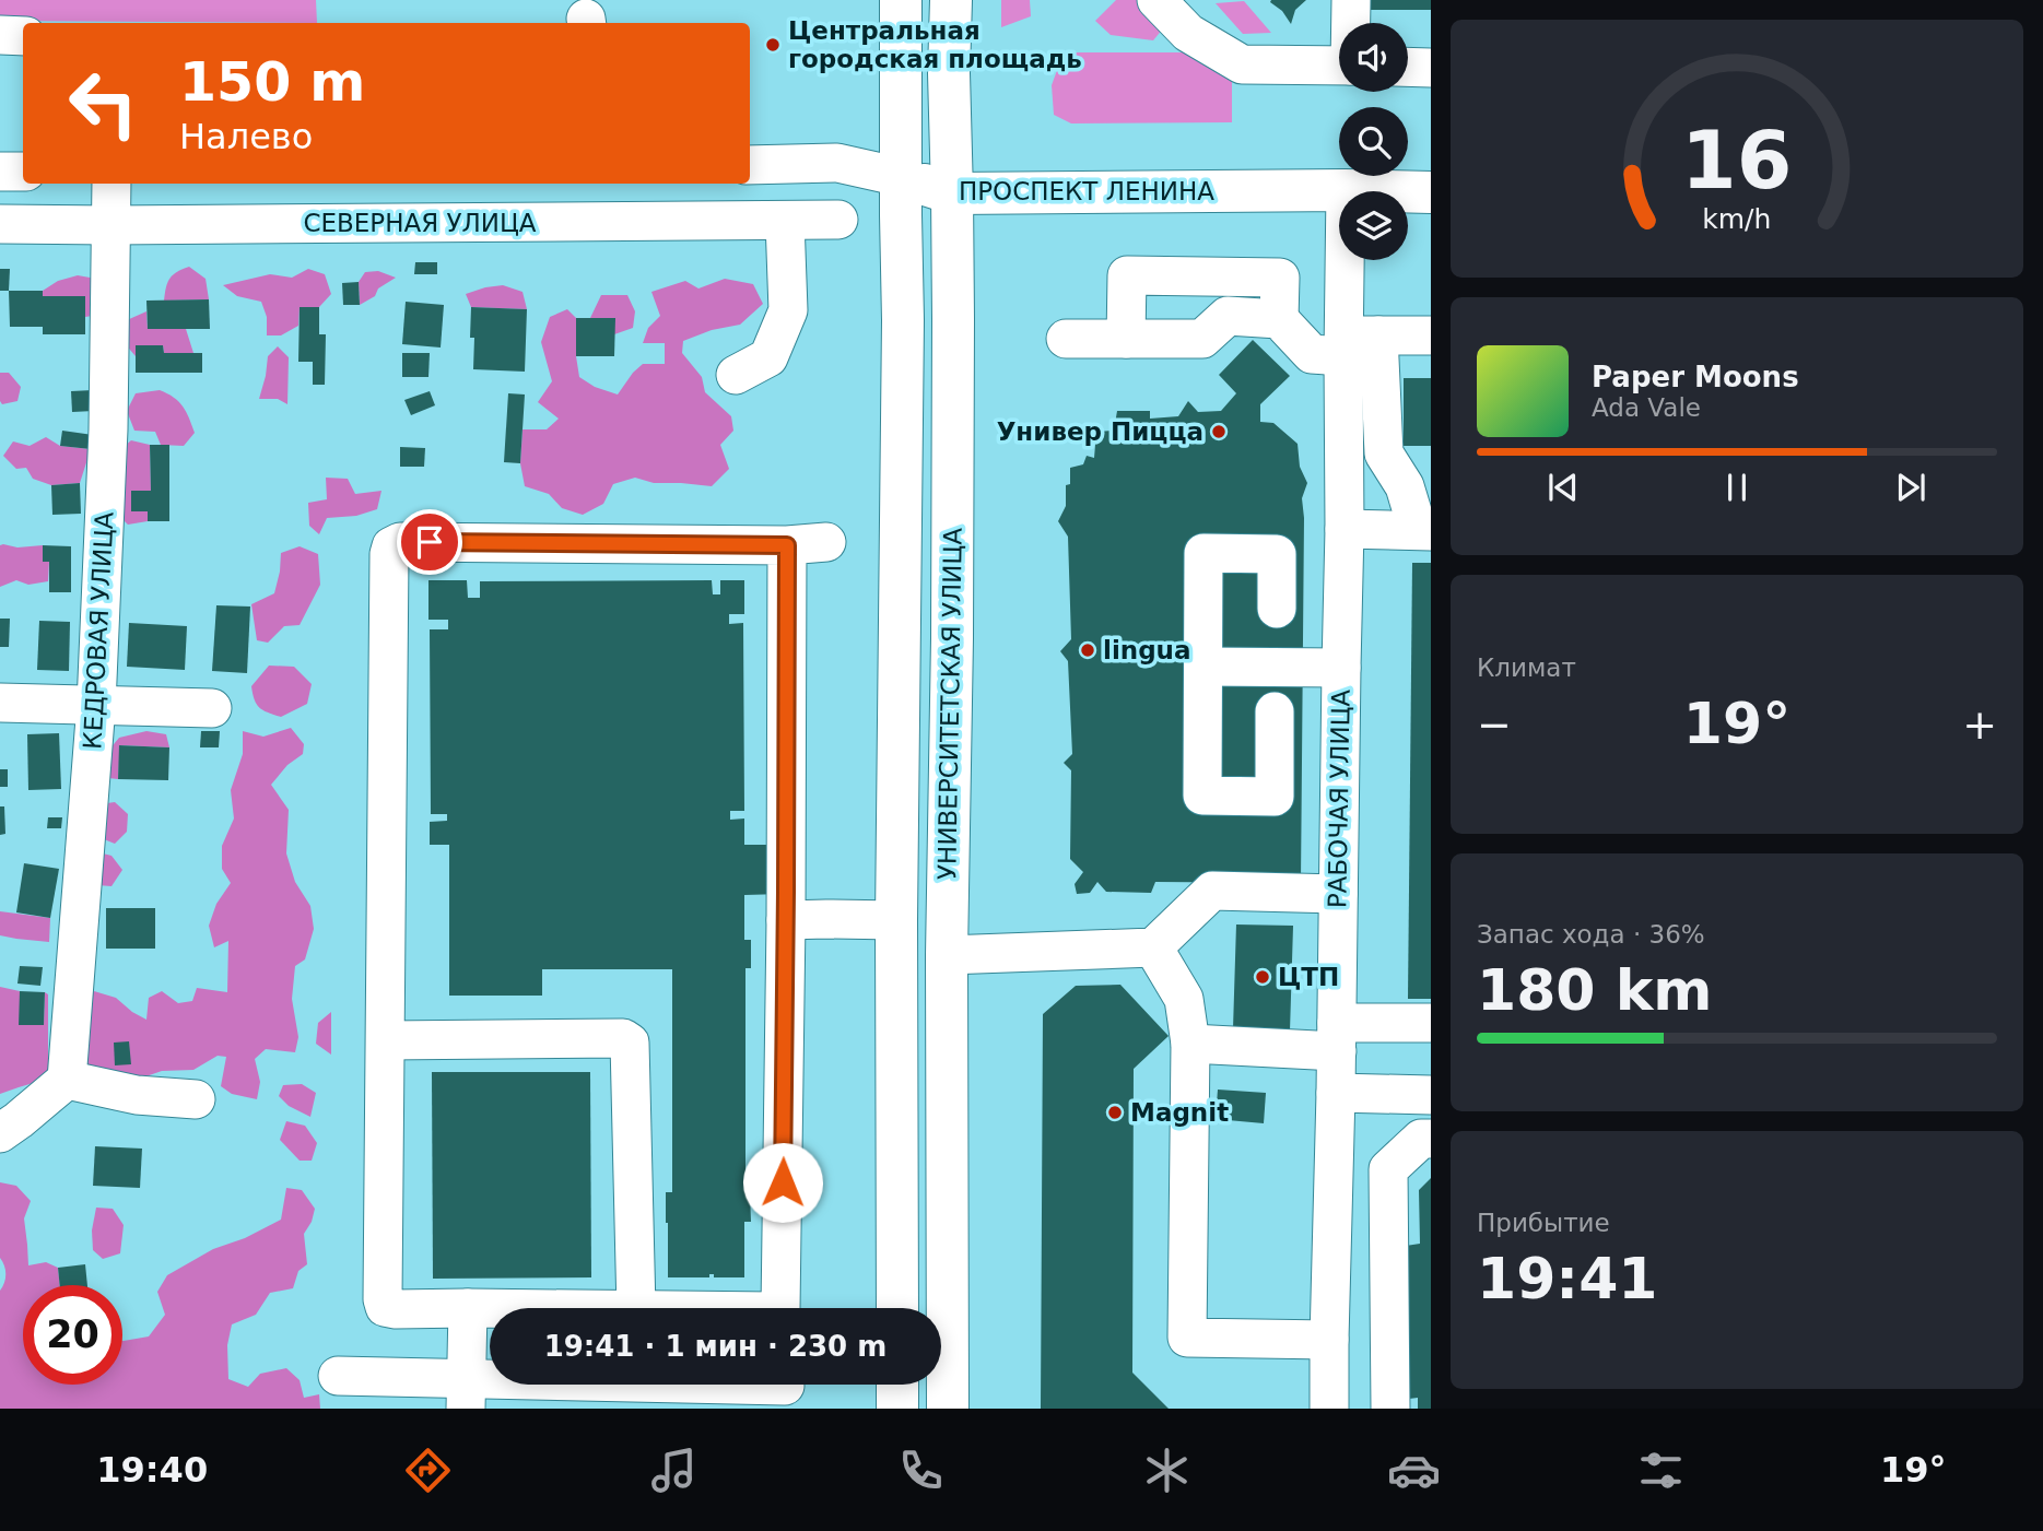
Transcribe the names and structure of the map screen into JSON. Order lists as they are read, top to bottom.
{
  "streets": {
    "main road": ["ПРОСПЕКТ ЛЕНИНА", "УНИВЕРСИТЕТСКАЯ УЛИЦА"],
    "street": ["СЕВЕРНАЯ УЛИЦА", "КЕДРОВАЯ УЛИЦА", "РАБОЧАЯ УЛИЦА"]
  },
  "crossings": [
    ["ПРОСПЕКТ ЛЕНИНА", "УНИВЕРСИТЕТСКАЯ УЛИЦА"],
    ["ПРОСПЕКТ ЛЕНИНА", "РАБОЧАЯ УЛИЦА"],
    ["СЕВЕРНАЯ УЛИЦА", "КЕДРОВАЯ УЛИЦА"]
  ],
  "places": [
    "Центральная городская площадь",
    "Универ Пицца",
    "lingua",
    "ЦТП",
    "Magnit"
  ],
  "page": {
    "turn": ["150 m", "Налево"],
    "song": ["Paper Moons", "Ada Vale"],
    "tile": [
      "Климат",
      ["Запас хода · 36%", "180 km"],
      ["Прибытие", "19:41"]
    ],
    "heat": ["−", "19°", "+"],
    "limit": "20",
    "trip": "19:41 · 1 мин · 230 m",
    "tabs": ["19:40", "19°"],
    "gauge": ["16", "km/h"]
  }
}
